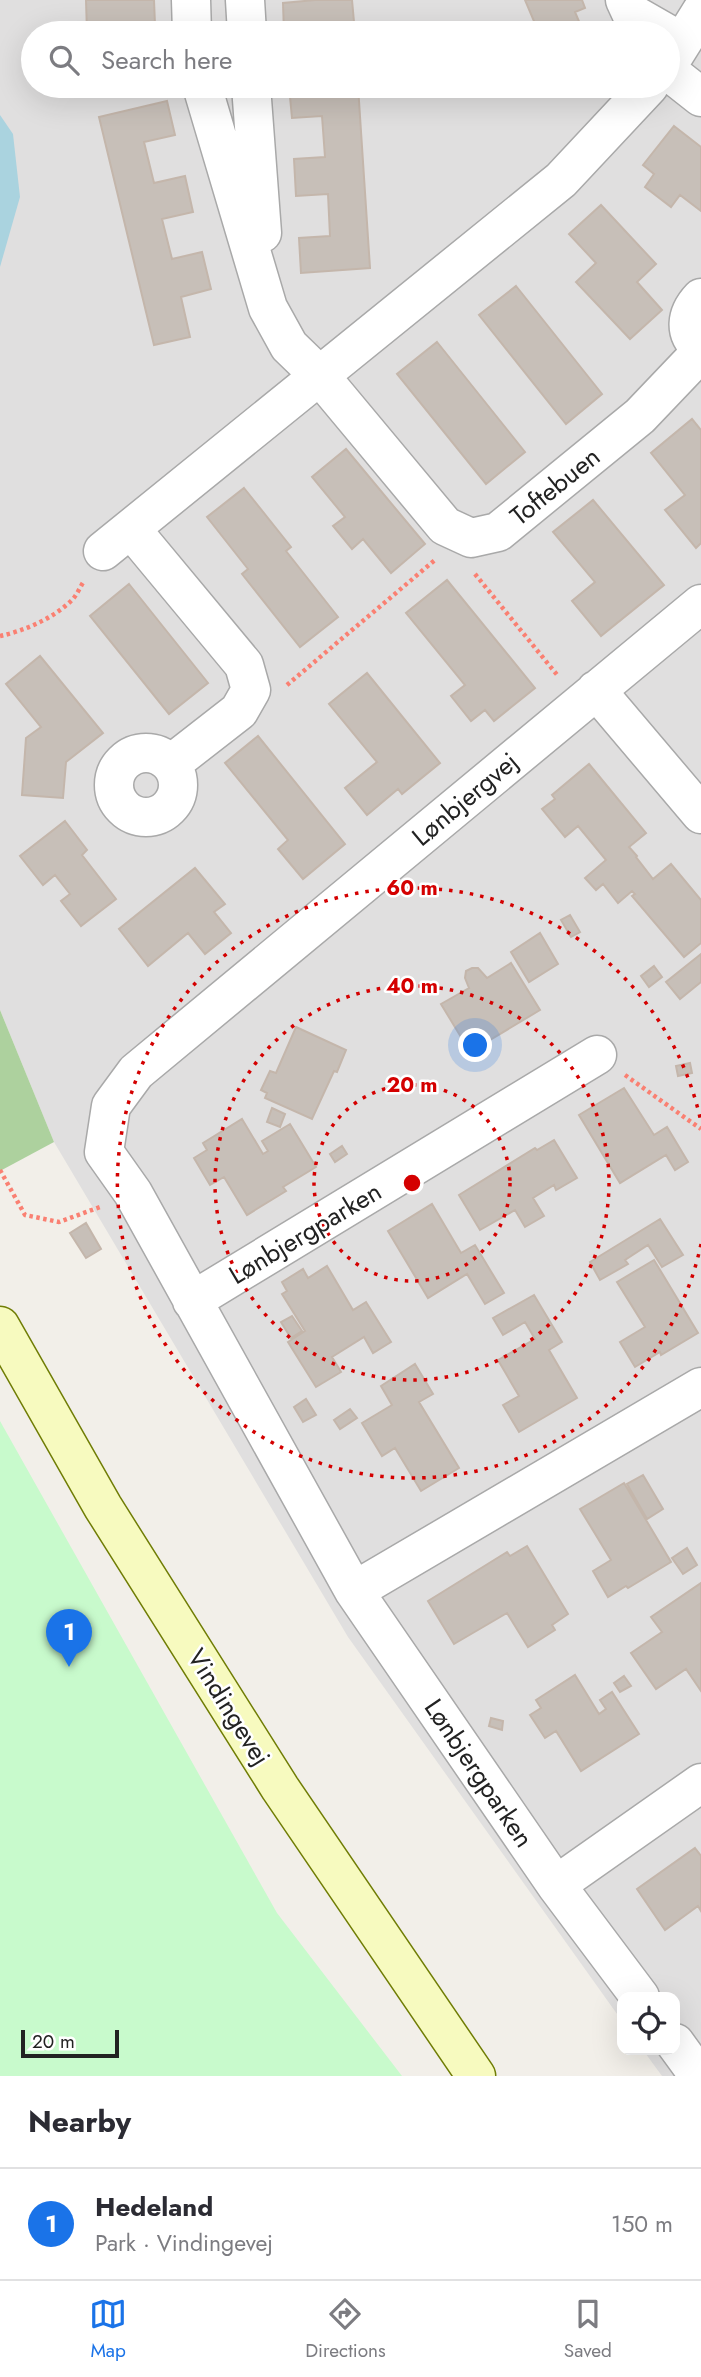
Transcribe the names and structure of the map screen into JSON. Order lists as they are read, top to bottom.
{
  "streets": {
    "main road": ["Vindingevej"],
    "street": ["Toftebuen", "Lønbjergvej", "Lønbjergparken"]
  },
  "crossings": [
    ["Lønbjergvej", "Lønbjergparken"]
  ],
  "scale_bar": "20 m",
  "page": {
    "search": "Search here",
    "pins": "1",
    "scale": "20 m",
    "heading": "Nearby",
    "list": [
      {
        "mark": "1",
        "name": "Hedeland",
        "note": "Park · Vindingevej",
        "value": "150 m"
      }
    ],
    "nav": ["Map", "Directions", "Saved"]
  },
  "rings": ["60 m", "40 m", "20 m"]
}
